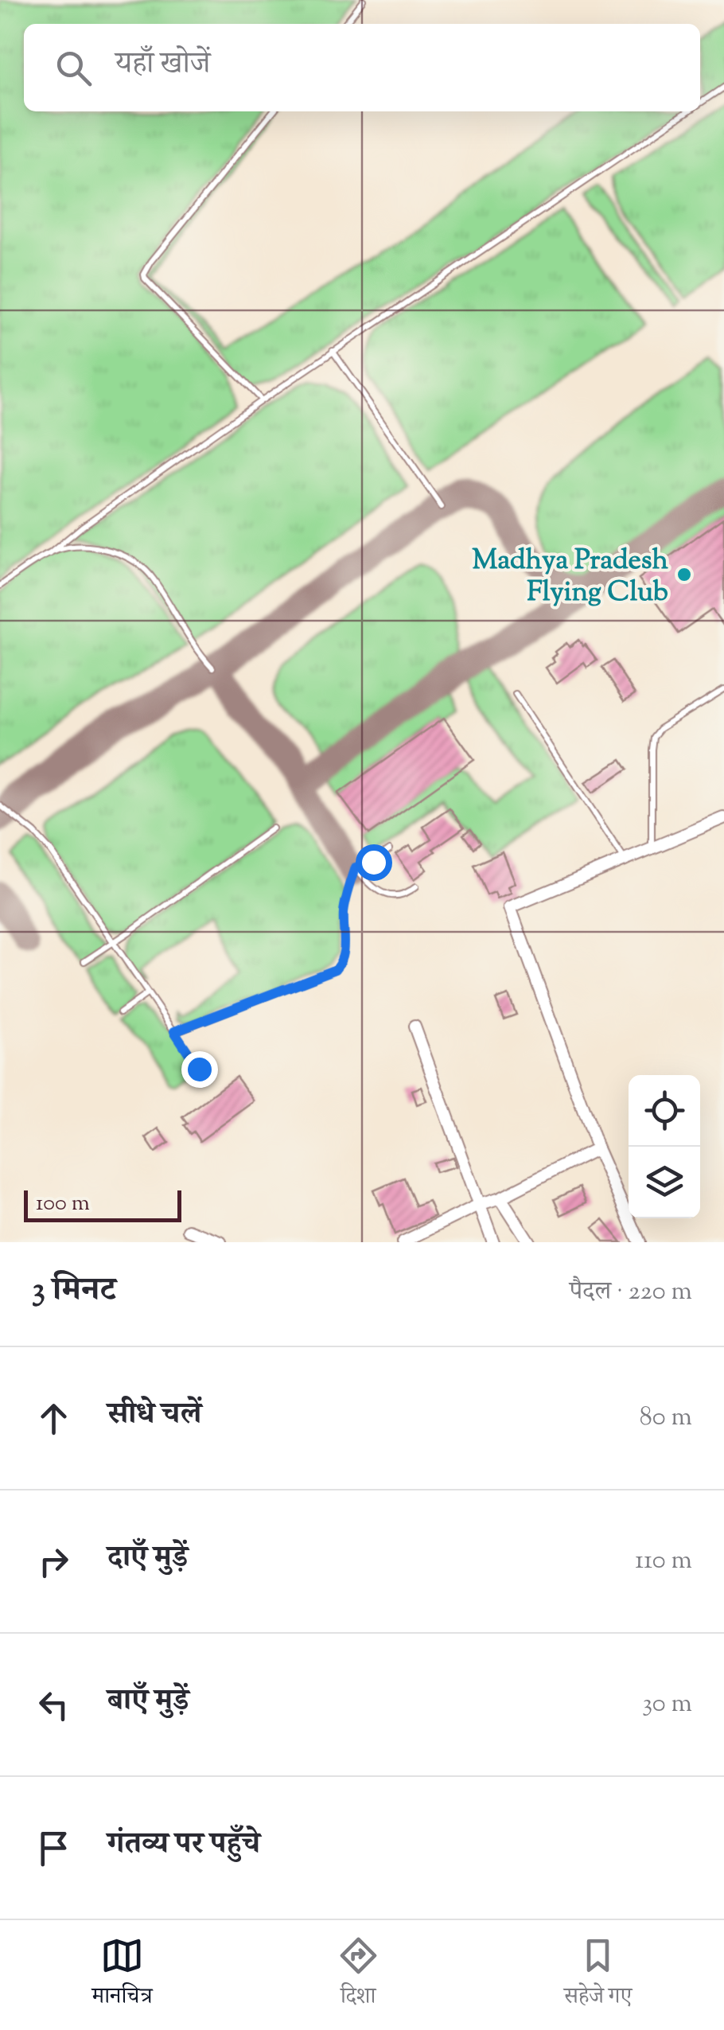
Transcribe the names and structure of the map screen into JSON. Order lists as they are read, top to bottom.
{
  "places": ["Madhya Pradesh Flying Club"],
  "scale_bar": "100 m",
  "page": {
    "search": "यहाँ खोजें",
    "scale": "100 m",
    "heading": ["3 मिनट", "पैदल · 220 m"],
    "list": [
      ["सीधे चलें", "80 m"],
      ["दाएँ मुड़ें", "110 m"],
      ["बाएँ मुड़ें", "30 m"],
      "गंतव्य पर पहुँचे"
    ],
    "nav": ["मानचित्र", "दिशा", "सहेजे गए"]
  }
}
